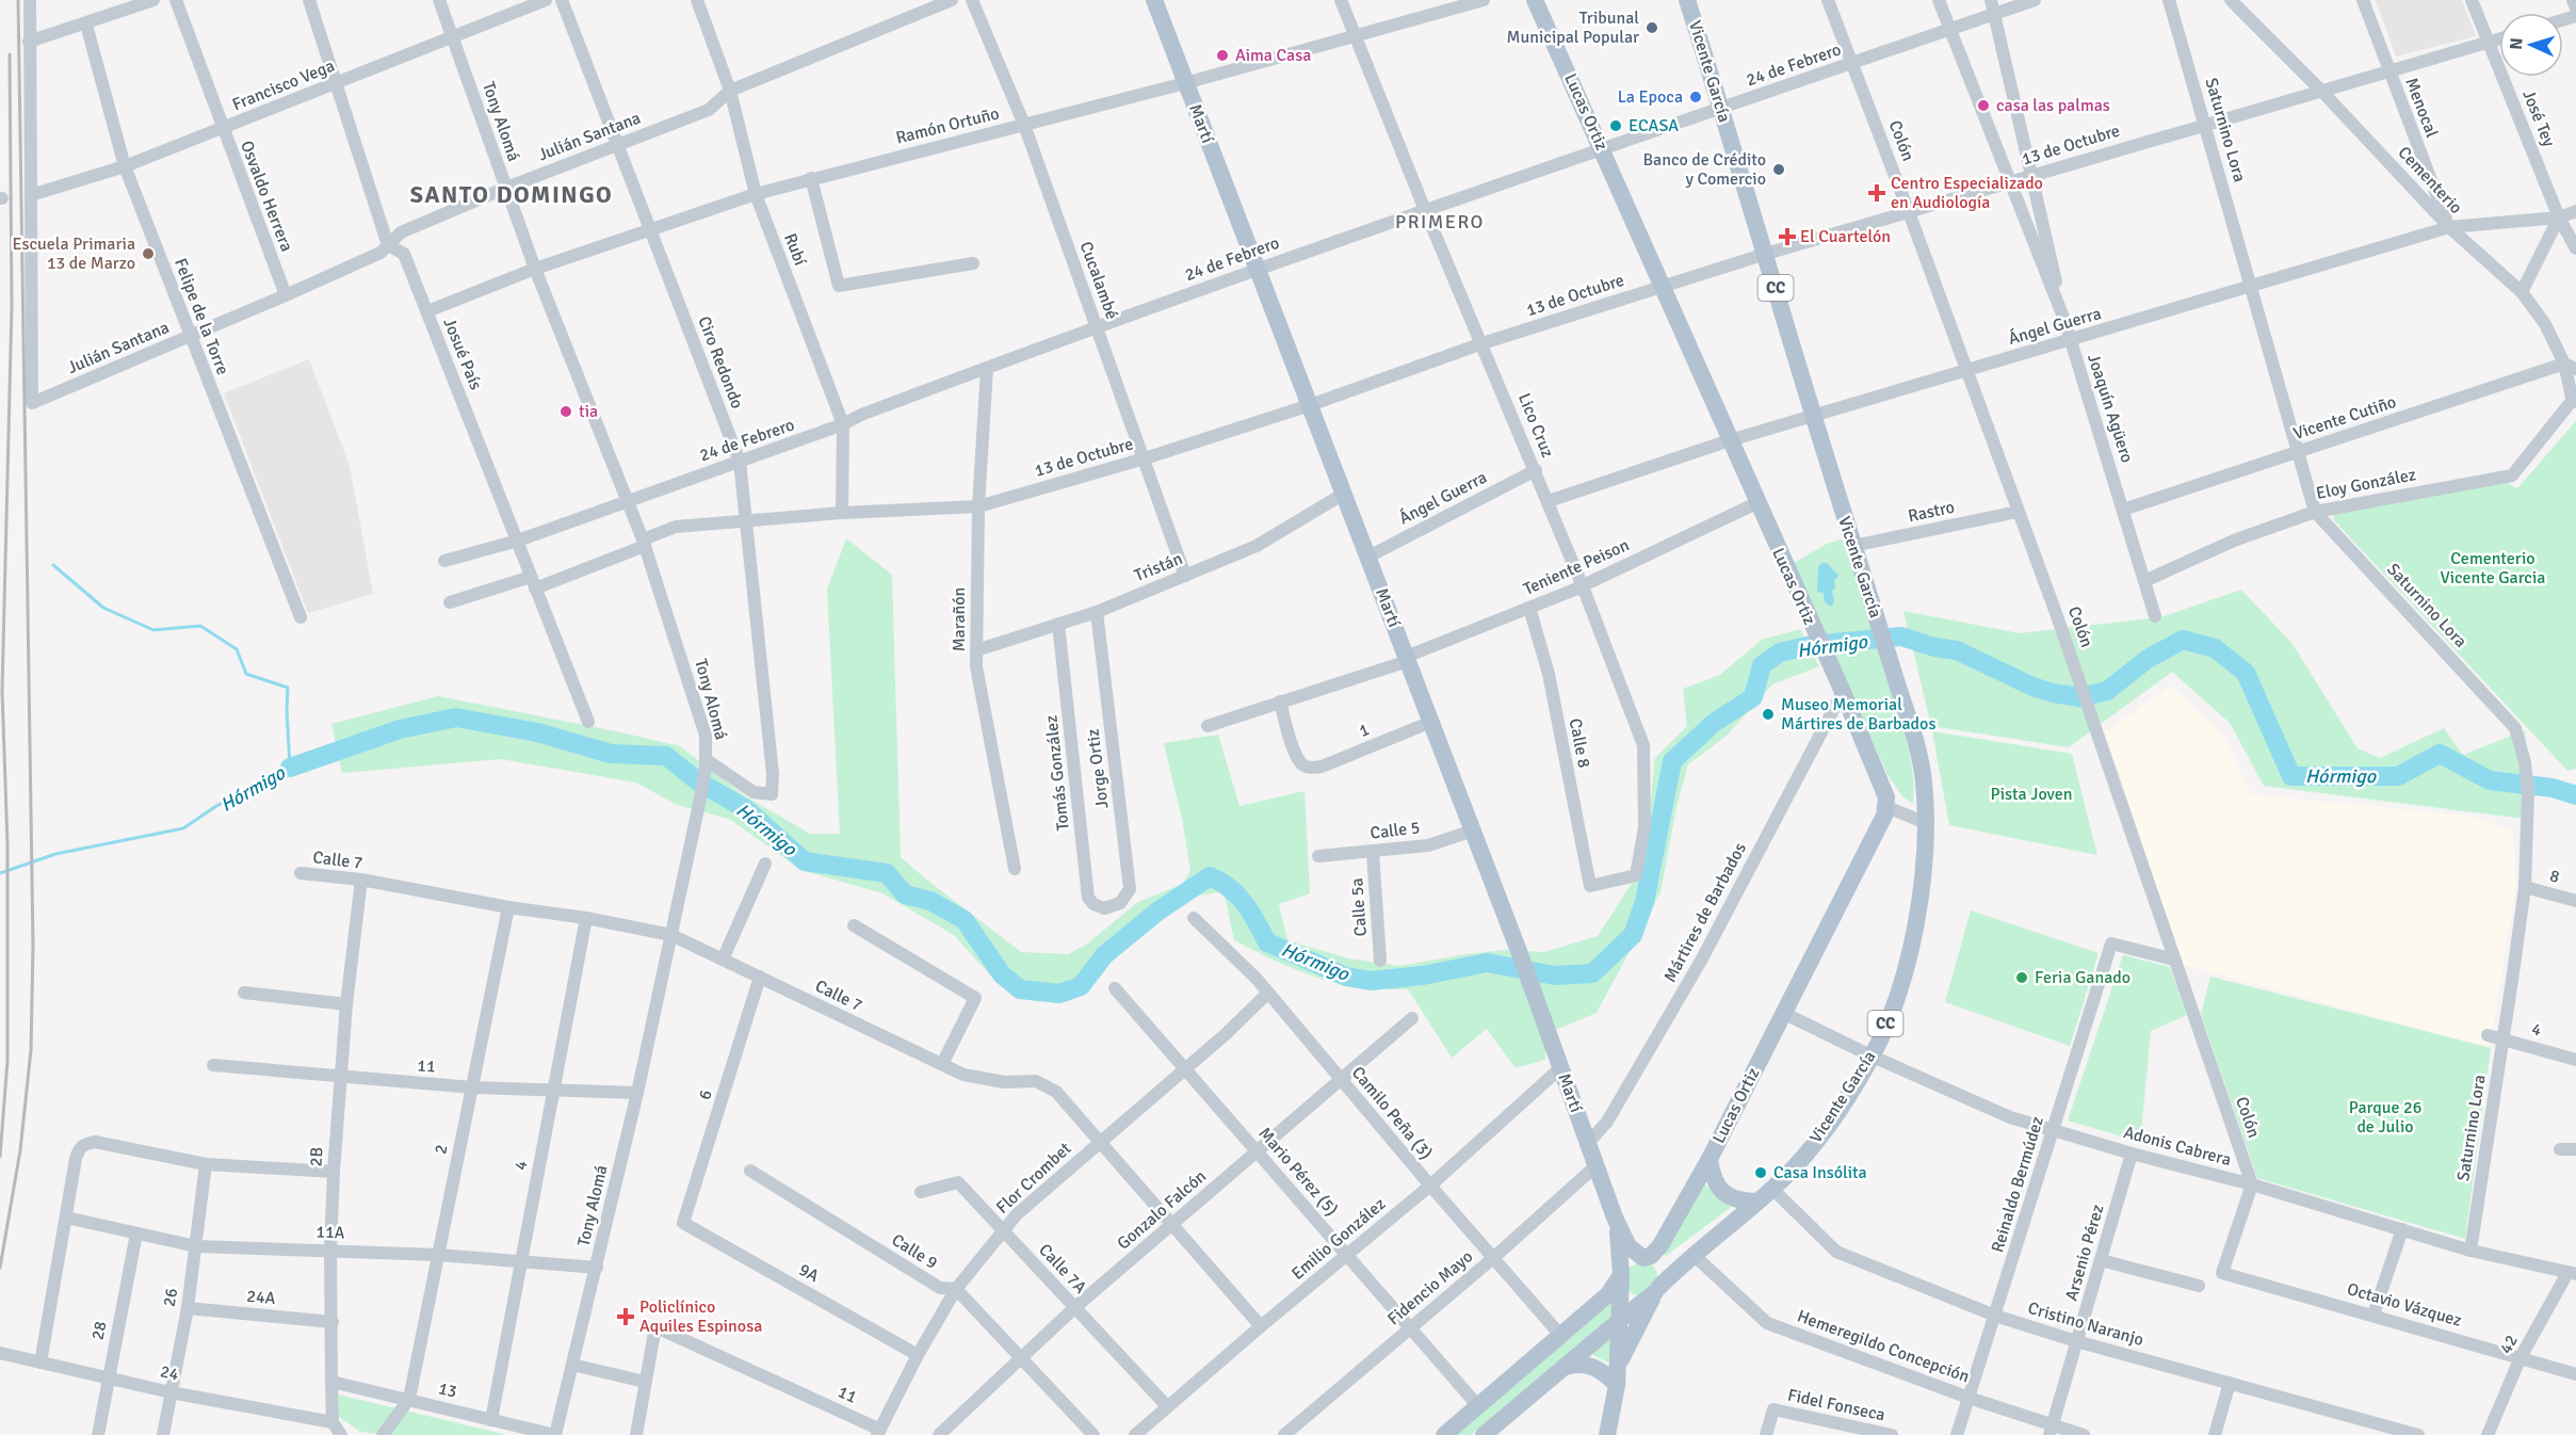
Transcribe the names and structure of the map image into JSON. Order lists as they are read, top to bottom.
{
  "streets": {
    "main road": [
      "Vicente García",
      "Lucas Ortiz",
      "Martí",
      "CC"
    ],
    "street": [
      "24 de Febrero",
      "Francisco Vega",
      "Menocal",
      "José Tey",
      "Tony Alomá",
      "Ramón Ortuño",
      "Saturnino Lora",
      "Julián Santana",
      "Colón",
      "13 de Octubre",
      "Cementerio",
      "Osvaldo Herrera",
      "Rubí",
      "Cucalambé",
      "Felipe de la Torre",
      "Ángel Guerra",
      "Josué País",
      "Ciro Redondo",
      "Joaquín Agüero",
      "Vicente Cutiño",
      "Lico Cruz",
      "Eloy González",
      "Rastro",
      "Tristán",
      "Teniente Peison",
      "Marañón",
      "1",
      "Calle 8",
      "Jorge Ortiz",
      "Tomás González",
      "Calle 5",
      "Calle 7",
      "8",
      "Calle 5a",
      "Mártires de Barbados",
      "4",
      "11",
      "6",
      "Camilo Peña (3)",
      "Adonis Cabrera",
      "2",
      "2B",
      "Mario Pérez (5)",
      "Flor Crombet",
      "Reinaldo Bermúdez",
      "Gonzalo Falcón",
      "11A",
      "Emilio González",
      "Calle 9",
      "Arsenio Pérez",
      "Calle 7A",
      "9A",
      "Fidencio Mayo",
      "26",
      "24A",
      "Octavio Vázquez",
      "Cristino Naranjo",
      "28",
      "42",
      "Hemeregildo Concepción",
      "24",
      "13",
      "Fidel Fonseca"
    ]
  },
  "crossings": [
    ["24 de Febrero", "Vicente García"],
    ["24 de Febrero", "Lucas Ortiz"],
    ["24 de Febrero", "Tony Alomá"],
    ["24 de Febrero", "Martí"],
    ["24 de Febrero", "Colón"],
    ["24 de Febrero", "Rubí"],
    ["24 de Febrero", "Cucalambé"],
    ["24 de Febrero", "Josué País"],
    ["24 de Febrero", "Ciro Redondo"],
    ["24 de Febrero", "Joaquín Agüero"],
    ["24 de Febrero", "Lico Cruz"],
    ["24 de Febrero", "Marañón"],
    ["Vicente García", "Lucas Ortiz"],
    ["Vicente García", "Martí"],
    ["Vicente García", "13 de Octubre"],
    ["Vicente García", "CC"],
    ["Vicente García", "Ángel Guerra"],
    ["Vicente García", "Rastro"],
    ["Vicente García", "Adonis Cabrera"],
    ["Vicente García", "Cristino Naranjo"],
    ["Vicente García", "Hemeregildo Concepción"],
    ["Francisco Vega", "Tony Alomá"],
    ["Francisco Vega", "Julián Santana"],
    ["Francisco Vega", "Osvaldo Herrera"],
    ["Francisco Vega", "Felipe de la Torre"],
    ["Francisco Vega", "Josué País"],
    ["Menocal", "13 de Octubre"],
    ["Menocal", "Cementerio"],
    ["Menocal", "Ángel Guerra"],
    ["Lucas Ortiz", "Martí"],
    ["Lucas Ortiz", "13 de Octubre"],
    ["Lucas Ortiz", "CC"],
    ["Lucas Ortiz", "Ángel Guerra"],
    ["Lucas Ortiz", "Teniente Peison"],
    ["Lucas Ortiz", "Mártires de Barbados"],
    ["Lucas Ortiz", "Adonis Cabrera"],
    ["José Tey", "13 de Octubre"],
    ["José Tey", "Ángel Guerra"],
    ["Tony Alomá", "Ramón Ortuño"],
    ["Tony Alomá", "Julián Santana"],
    ["Tony Alomá", "13 de Octubre"],
    ["Tony Alomá", "Ciro Redondo"],
    ["Tony Alomá", "Calle 7"],
    ["Tony Alomá", "11"],
    ["Tony Alomá", "11A"],
    ["Tony Alomá", "13"],
    ["Martí", "Ramón Ortuño"],
    ["Martí", "13 de Octubre"],
    ["Martí", "CC"],
    ["Martí", "Ángel Guerra"],
    ["Martí", "Tristán"],
    ["Martí", "Teniente Peison"],
    ["Martí", "1"],
    ["Martí", "Calle 5"],
    ["Martí", "Mártires de Barbados"],
    ["Martí", "Emilio González"],
    ["Martí", "Fidencio Mayo"],
    ["Ramón Ortuño", "Rubí"],
    ["Ramón Ortuño", "Cucalambé"],
    ["Ramón Ortuño", "Josué País"],
    ["Ramón Ortuño", "Ciro Redondo"],
    ["Ramón Ortuño", "Lico Cruz"],
    ["Saturnino Lora", "13 de Octubre"],
    ["Saturnino Lora", "Ángel Guerra"],
    ["Saturnino Lora", "Vicente Cutiño"],
    ["Saturnino Lora", "Eloy González"],
    ["Saturnino Lora", "8"],
    ["Saturnino Lora", "4"],
    ["Saturnino Lora", "Adonis Cabrera"],
    ["Julián Santana", "Osvaldo Herrera"],
    ["Julián Santana", "Rubí"],
    ["Julián Santana", "Felipe de la Torre"],
    ["Julián Santana", "Josué País"],
    ["Julián Santana", "Ciro Redondo"],
    ["Colón", "13 de Octubre"],
    ["Colón", "Ángel Guerra"],
    ["Colón", "Rastro"],
    ["Colón", "Adonis Cabrera"],
    ["Colón", "Reinaldo Bermúdez"],
    ["Colón", "Octavio Vázquez"],
    ["13 de Octubre", "Cementerio"],
    ["13 de Octubre", "Rubí"],
    ["13 de Octubre", "Cucalambé"],
    ["13 de Octubre", "Josué País"],
    ["13 de Octubre", "Ciro Redondo"],
    ["13 de Octubre", "Joaquín Agüero"],
    ["13 de Octubre", "Lico Cruz"],
    ["13 de Octubre", "Marañón"],
    ["Cementerio", "Ángel Guerra"],
    ["Cementerio", "Vicente Cutiño"],
    ["Cementerio", "Eloy González"],
    ["Cucalambé", "Tristán"],
    ["Ángel Guerra", "Joaquín Agüero"],
    ["Ángel Guerra", "Lico Cruz"],
    ["Joaquín Agüero", "Vicente Cutiño"],
    ["Joaquín Agüero", "Eloy González"],
    ["Lico Cruz", "Teniente Peison"],
    ["Lico Cruz", "Calle 8"],
    ["Tristán", "Marañón"],
    ["Tristán", "Jorge Ortiz"],
    ["Tristán", "Tomás González"],
    ["Teniente Peison", "1"],
    ["Teniente Peison", "Calle 8"],
    ["Jorge Ortiz", "Tomás González"],
    ["Calle 5", "Calle 5a"],
    ["Calle 7", "4"],
    ["Calle 7", "6"],
    ["Calle 7", "2"],
    ["Calle 7", "2B"],
    ["Calle 7", "Flor Crombet"],
    ["Calle 7", "Gonzalo Falcón"],
    ["Calle 7", "Emilio González"],
    ["4", "11"],
    ["4", "11A"],
    ["4", "13"],
    ["11", "2"],
    ["11", "2B"],
    ["11", "Flor Crombet"],
    ["6", "9A"],
    ["Camilo Peña (3)", "Flor Crombet"],
    ["Camilo Peña (3)", "Gonzalo Falcón"],
    ["Camilo Peña (3)", "Emilio González"],
    ["Camilo Peña (3)", "Fidencio Mayo"],
    ["Adonis Cabrera", "Reinaldo Bermúdez"],
    ["Adonis Cabrera", "Arsenio Pérez"],
    ["Adonis Cabrera", "Octavio Vázquez"],
    ["Adonis Cabrera", "42"],
    ["2", "11A"],
    ["2", "13"],
    ["2B", "11A"],
    ["2B", "24A"],
    ["2B", "24"],
    ["2B", "13"],
    ["Mario Pérez (5)", "Flor Crombet"],
    ["Mario Pérez (5)", "Gonzalo Falcón"],
    ["Mario Pérez (5)", "Emilio González"],
    ["Mario Pérez (5)", "Fidencio Mayo"],
    ["Flor Crombet", "Calle 9"],
    ["Flor Crombet", "Calle 7A"],
    ["Flor Crombet", "9A"],
    ["Reinaldo Bermúdez", "Cristino Naranjo"],
    ["Reinaldo Bermúdez", "Hemeregildo Concepción"],
    ["Gonzalo Falcón", "Calle 9"],
    ["Gonzalo Falcón", "Calle 7A"],
    ["11A", "26"],
    ["11A", "28"],
    ["Emilio González", "Calle 7A"],
    ["Arsenio Pérez", "Cristino Naranjo"],
    ["Arsenio Pérez", "Hemeregildo Concepción"],
    ["26", "24A"],
    ["26", "24"],
    ["Octavio Vázquez", "42"],
    ["28", "24"]
  ],
  "districts": ["SANTO DOMINGO", "PRIMERO"],
  "water": ["Hórmigo"],
  "parks": ["Cementerio Vicente Garcia", "Pista Joven", "Parque 26 de Julio"],
  "places": {
    "other": [
      "Tribunal Municipal Popular",
      "Aima Casa",
      "La Epoca",
      "casa las palmas",
      "ECASA",
      "Banco de Crédito y Comercio",
      "Escuela Primaria 13 de Marzo",
      "tia",
      "Museo Memorial Mártires de Barbados",
      "Feria Ganado",
      "Casa Insólita"
    ],
    "health": ["Centro Especializado en Audiología", "El Cuartelón", "Policlínico Aquiles Espinosa"]
  },
  "north": "left"
}
